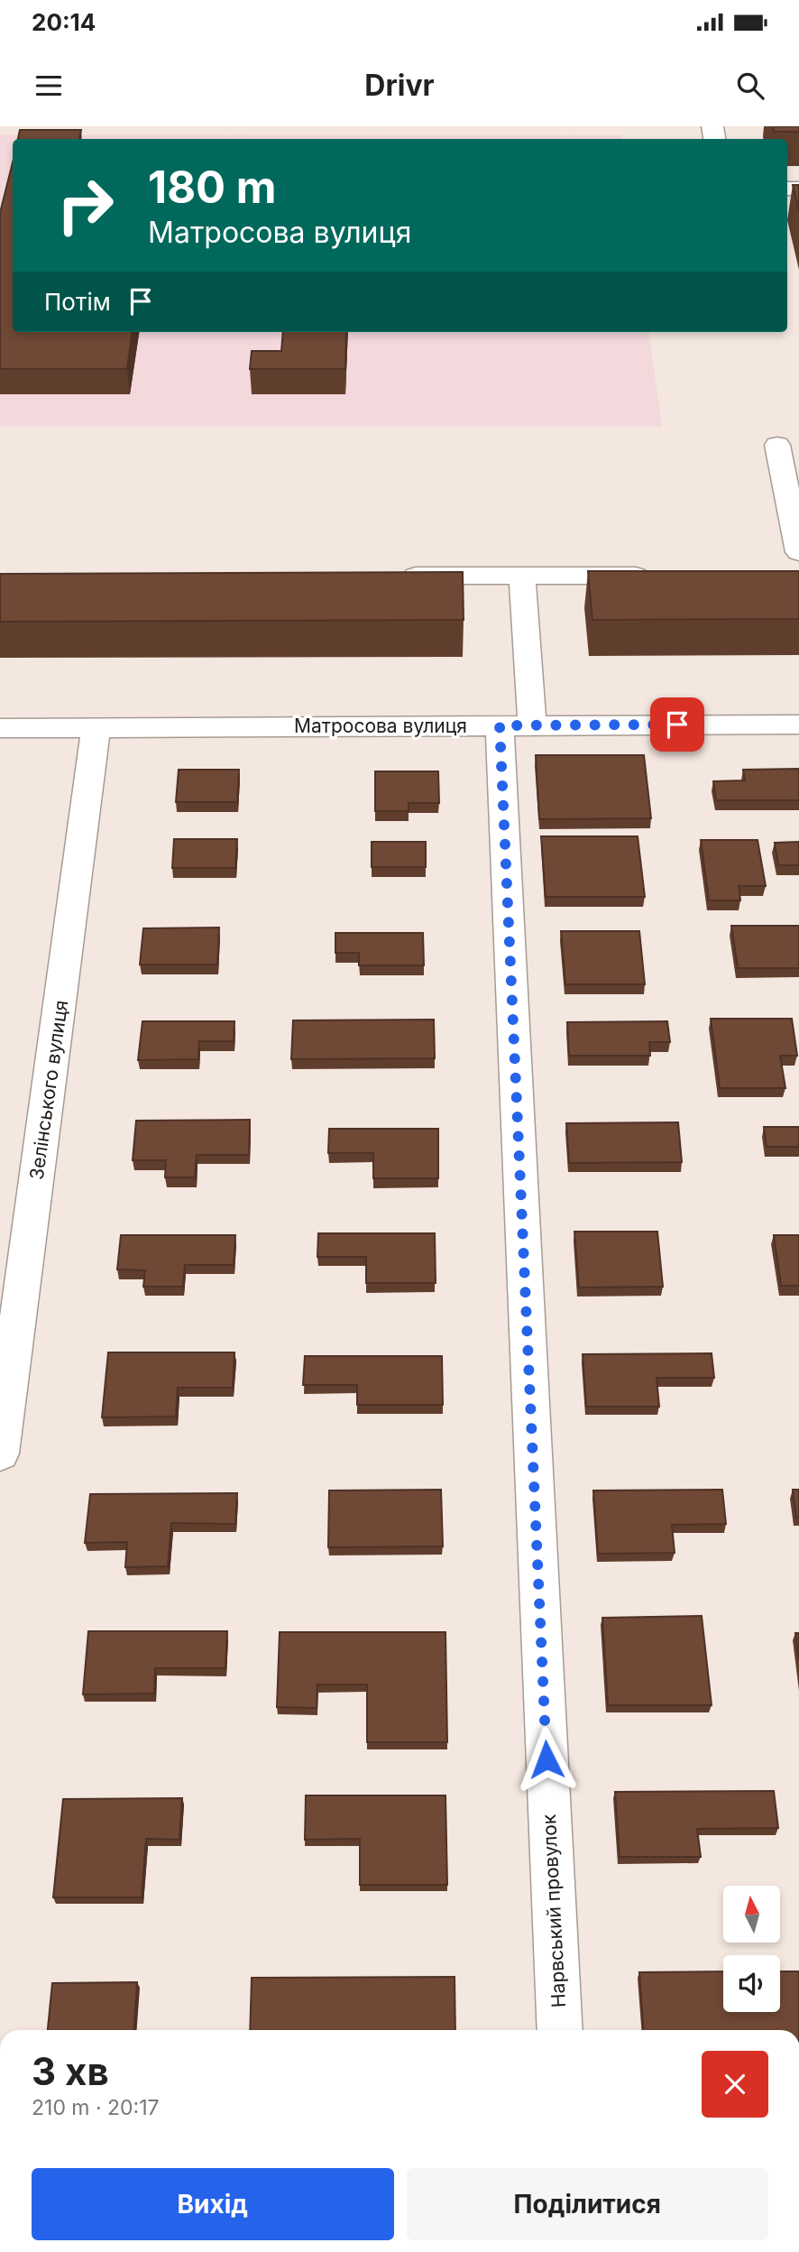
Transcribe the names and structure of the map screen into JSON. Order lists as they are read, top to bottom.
{
  "streets": {
    "street": ["Матросова вулиця", "Зелінського вулиця", "Нарвський провулок"]
  },
  "crossings": [
    ["Матросова вулиця", "Зелінського вулиця"],
    ["Матросова вулиця", "Нарвський провулок"]
  ],
  "north": "top",
  "page": {
    "status": "20:14",
    "header": "Drivr",
    "turn": ["180 m", "Матросова вулиця"],
    "then": "Потім",
    "heading": ["3 хв", "210 m · 20:17"],
    "buttons": ["Вихід", "Поділитися"]
  }
}
